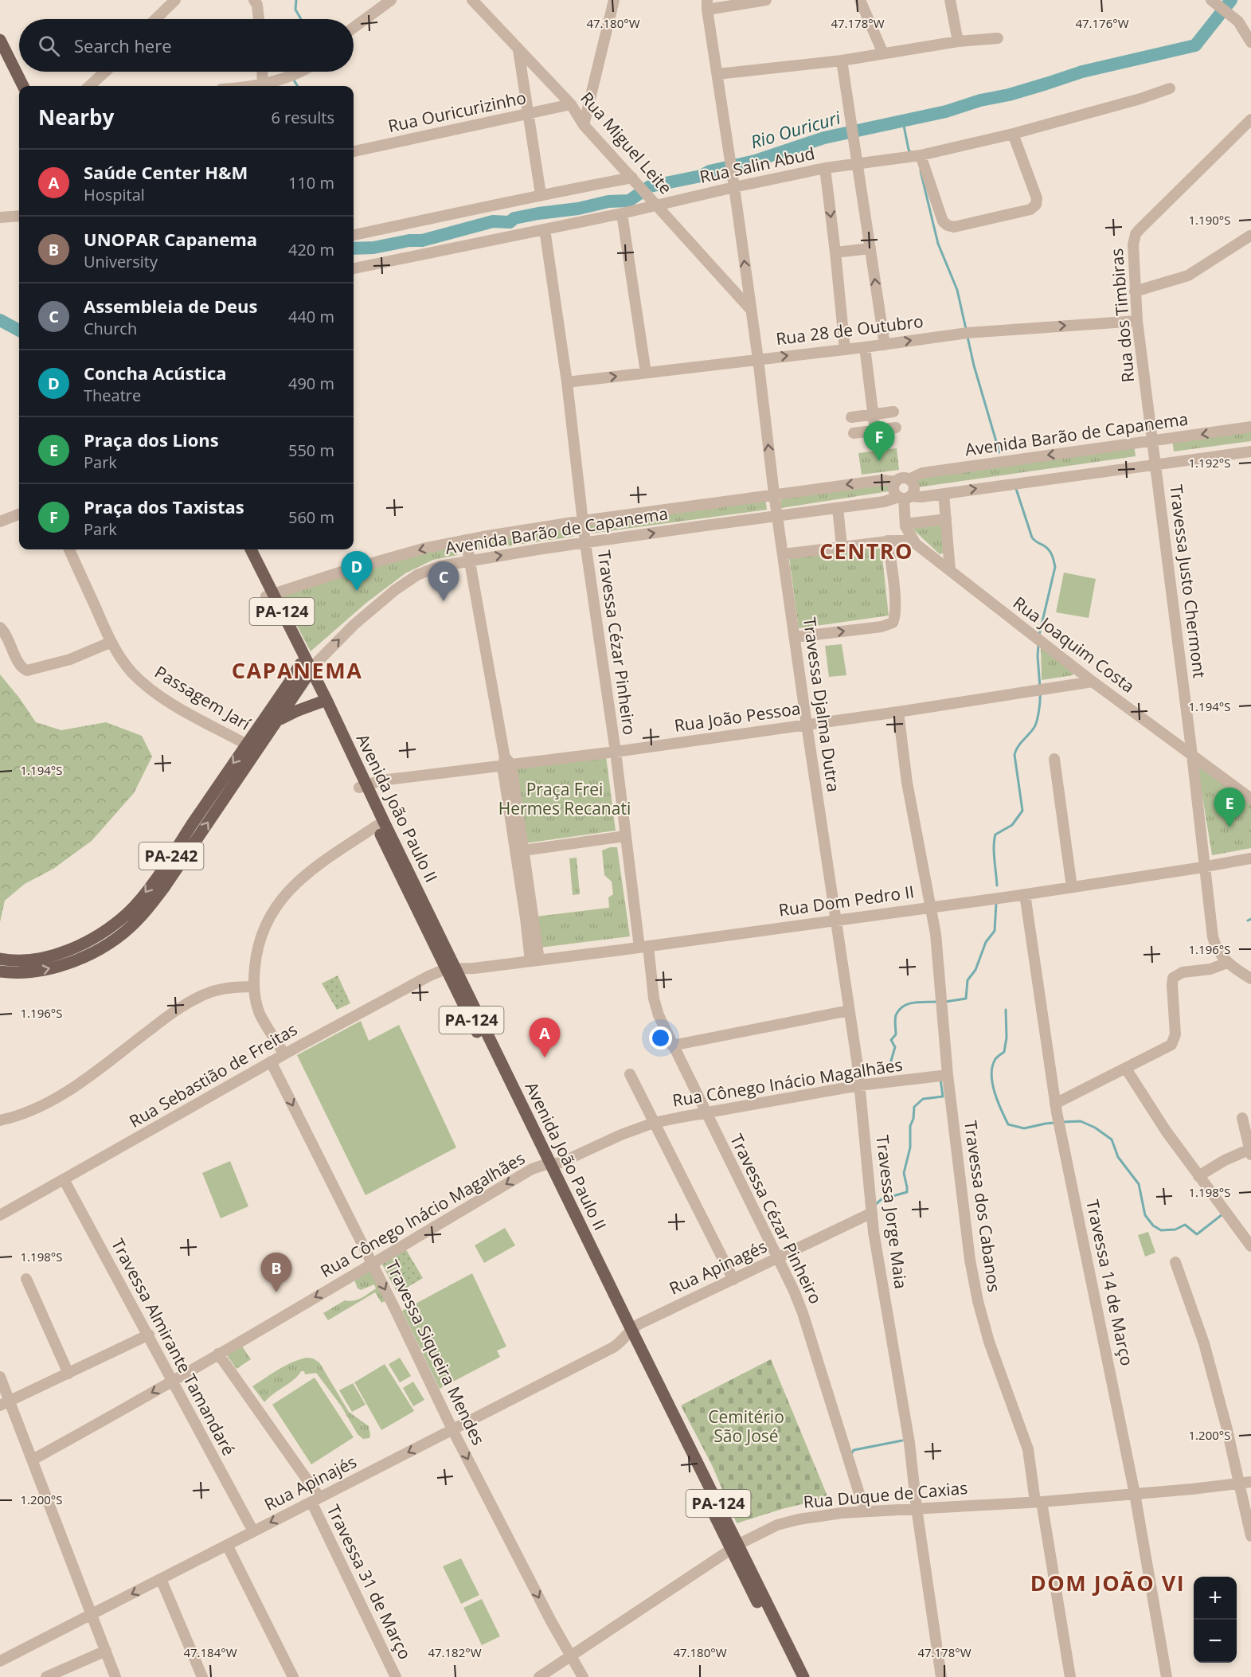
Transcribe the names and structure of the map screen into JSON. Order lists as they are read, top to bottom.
{
  "streets": {
    "main road": [
      "Avenida Barão de Capanema",
      "PA-124",
      "Avenida João Paulo II",
      "PA-242"
    ],
    "street": [
      "Rua Ouricurizinho",
      "Rua Miguel Leite",
      "Rua Salin Abud",
      "Rua dos Timbiras",
      "Rua 28 de Outubro",
      "Travessa Justo Chermont",
      "Travessa Cézar Pinheiro",
      "Rua Joaquim Costa",
      "Passagem Jarí",
      "Travessa Djalma Dutra",
      "Rua João Pessoa",
      "Rua Dom Pedro II",
      "Rua Sebastião de Freitas",
      "Rua Cônego Inácio Magalhães",
      "Travessa dos Cabanos",
      "Travessa Jorge Maia",
      "Rua Apinagés",
      "Travessa 14 de Março",
      "Travessa Almirante Tamandaré",
      "Travessa Siqueira Mendes",
      "Rua Apinajés",
      "Rua Duque de Caxias",
      "Travessa 31 de Março"
    ]
  },
  "crossings": [
    ["Rua Ouricurizinho", "Rua Miguel Leite"],
    ["Rua Miguel Leite", "Rua Salin Abud"],
    ["Rua Miguel Leite", "Travessa Djalma Dutra"],
    ["Rua Salin Abud", "Travessa Cézar Pinheiro"],
    ["Rua Salin Abud", "Travessa Djalma Dutra"],
    ["Rua dos Timbiras", "Rua 28 de Outubro"],
    ["Rua dos Timbiras", "Avenida Barão de Capanema"],
    ["Rua dos Timbiras", "Travessa Justo Chermont"],
    ["Rua 28 de Outubro", "Travessa Cézar Pinheiro"],
    ["Rua 28 de Outubro", "Travessa Djalma Dutra"],
    ["Avenida Barão de Capanema", "Travessa Justo Chermont"],
    ["Avenida Barão de Capanema", "Travessa Cézar Pinheiro"],
    ["Avenida Barão de Capanema", "Rua Joaquim Costa"],
    ["Avenida Barão de Capanema", "Passagem Jarí"],
    ["Avenida Barão de Capanema", "Travessa Djalma Dutra"],
    ["Avenida Barão de Capanema", "Avenida João Paulo II"],
    ["Travessa Justo Chermont", "Rua Joaquim Costa"],
    ["Travessa Justo Chermont", "Rua Dom Pedro II"],
    ["Travessa Cézar Pinheiro", "Rua João Pessoa"],
    ["Travessa Cézar Pinheiro", "Rua Dom Pedro II"],
    ["Travessa Cézar Pinheiro", "Rua Cônego Inácio Magalhães"],
    ["Travessa Cézar Pinheiro", "Rua Apinagés"],
    ["Travessa Cézar Pinheiro", "Rua Duque de Caxias"],
    ["Rua Joaquim Costa", "Rua João Pessoa"],
    ["Travessa Djalma Dutra", "Rua João Pessoa"],
    ["Travessa Djalma Dutra", "Rua Dom Pedro II"],
    ["Travessa Djalma Dutra", "Travessa Jorge Maia"],
    ["Rua João Pessoa", "Avenida João Paulo II"],
    ["Rua João Pessoa", "Travessa dos Cabanos"],
    ["Avenida João Paulo II", "Rua Dom Pedro II"],
    ["Avenida João Paulo II", "Rua Sebastião de Freitas"],
    ["Avenida João Paulo II", "Rua Cônego Inácio Magalhães"],
    ["Avenida João Paulo II", "Rua Apinagés"],
    ["Avenida João Paulo II", "Rua Apinajés"],
    ["Avenida João Paulo II", "Rua Duque de Caxias"],
    ["Rua Dom Pedro II", "Rua Sebastião de Freitas"],
    ["Rua Dom Pedro II", "Travessa dos Cabanos"],
    ["Rua Dom Pedro II", "Travessa Jorge Maia"],
    ["Rua Dom Pedro II", "Travessa 14 de Março"],
    ["Rua Sebastião de Freitas", "Travessa Almirante Tamandaré"],
    ["Rua Sebastião de Freitas", "Travessa Siqueira Mendes"],
    ["Rua Cônego Inácio Magalhães", "Travessa dos Cabanos"],
    ["Rua Cônego Inácio Magalhães", "Travessa Jorge Maia"],
    ["Rua Cônego Inácio Magalhães", "Travessa Almirante Tamandaré"],
    ["Rua Cônego Inácio Magalhães", "Travessa Siqueira Mendes"],
    ["Rua Cônego Inácio Magalhães", "Travessa 31 de Março"],
    ["Travessa dos Cabanos", "Rua Duque de Caxias"],
    ["Travessa Jorge Maia", "Rua Apinagés"],
    ["Travessa Jorge Maia", "Rua Duque de Caxias"],
    ["Rua Apinagés", "Rua Apinajés"],
    ["Travessa 14 de Março", "Rua Duque de Caxias"],
    ["Travessa Almirante Tamandaré", "Rua Apinajés"],
    ["Travessa Siqueira Mendes", "Rua Apinajés"],
    ["Travessa Siqueira Mendes", "Rua Duque de Caxias"],
    ["Rua Apinajés", "Travessa 31 de Março"]
  ],
  "one_way": [
    "Rua 28 de Outubro",
    "Rua Cônego Inácio Magalhães",
    "Travessa Siqueira Mendes",
    "Rua Apinajés"
  ],
  "districts": ["CENTRO", "CAPANEMA", "DOM JOÃO VI"],
  "water": ["Rio Ouricuri"],
  "parks": ["Praça Frei Hermes Recanati", "Cemitério São José"],
  "page": {
    "search": "Search here",
    "heading": ["Nearby", "6 results"],
    "list": [
      {
        "mark": "A",
        "name": "Saúde Center H&M",
        "note": "Hospital",
        "value": "110 m"
      },
      {
        "mark": "B",
        "name": "UNOPAR Capanema",
        "note": "University",
        "value": "420 m"
      },
      {
        "mark": "C",
        "name": "Assembleia de Deus",
        "note": "Church",
        "value": "440 m"
      },
      {
        "mark": "D",
        "name": "Concha Acústica",
        "note": "Theatre",
        "value": "490 m"
      },
      {
        "mark": "E",
        "name": "Praça dos Lions",
        "note": "Park",
        "value": "550 m"
      },
      {
        "mark": "F",
        "name": "Praça dos Taxistas",
        "note": "Park",
        "value": "560 m"
      }
    ],
    "pins": [
      "F",
      "D",
      "C",
      "E",
      "A",
      "B"
    ],
    "map_buttons": ["+", "−"]
  },
  "coordinates": [
    "47.180°W",
    "47.178°W",
    "47.176°W",
    "1.190°S",
    "1.192°S",
    "1.194°S",
    "1.196°S",
    "1.198°S",
    "1.200°S",
    "47.184°W",
    "47.182°W"
  ]
}
